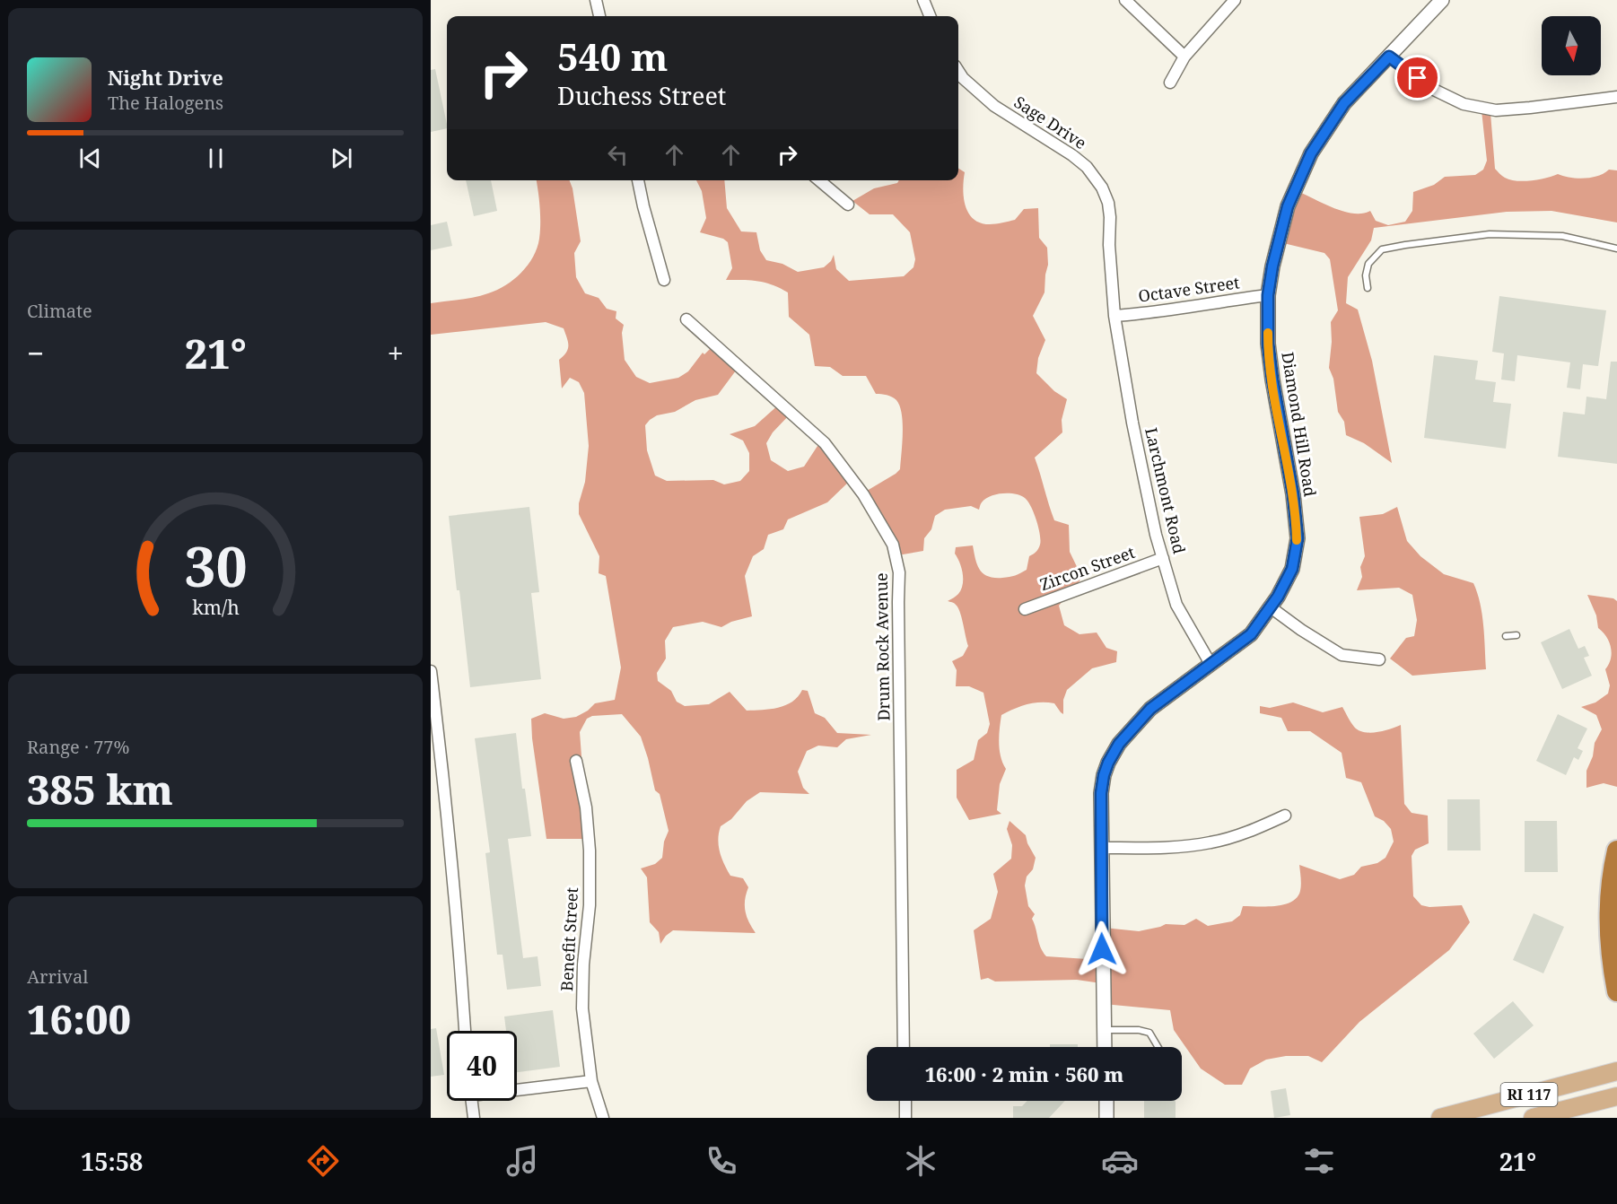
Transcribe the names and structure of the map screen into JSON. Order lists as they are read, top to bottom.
{
  "streets": {
    "main road": ["RI 117"],
    "street": [
      "Sage Drive",
      "Octave Street",
      "Diamond Hill Road",
      "Larchmont Road",
      "Zircon Street",
      "Drum Rock Avenue",
      "Benefit Street"
    ]
  },
  "crossings": [
    ["Sage Drive", "Octave Street"],
    ["Sage Drive", "Larchmont Road"],
    ["Octave Street", "Diamond Hill Road"],
    ["Octave Street", "Larchmont Road"],
    ["Diamond Hill Road", "Larchmont Road"],
    ["Larchmont Road", "Zircon Street"]
  ],
  "north": "bottom",
  "page": {
    "turn": ["540 m", "Duchess Street"],
    "song": ["Night Drive", "The Halogens"],
    "tile": [
      "Climate",
      ["Range · 77%", "385 km"],
      ["Arrival", "16:00"]
    ],
    "heat": ["−", "21°", "+"],
    "limit": "40",
    "trip": "16:00 · 2 min · 560 m",
    "tabs": ["15:58", "21°"],
    "gauge": ["30", "km/h"]
  }
}
